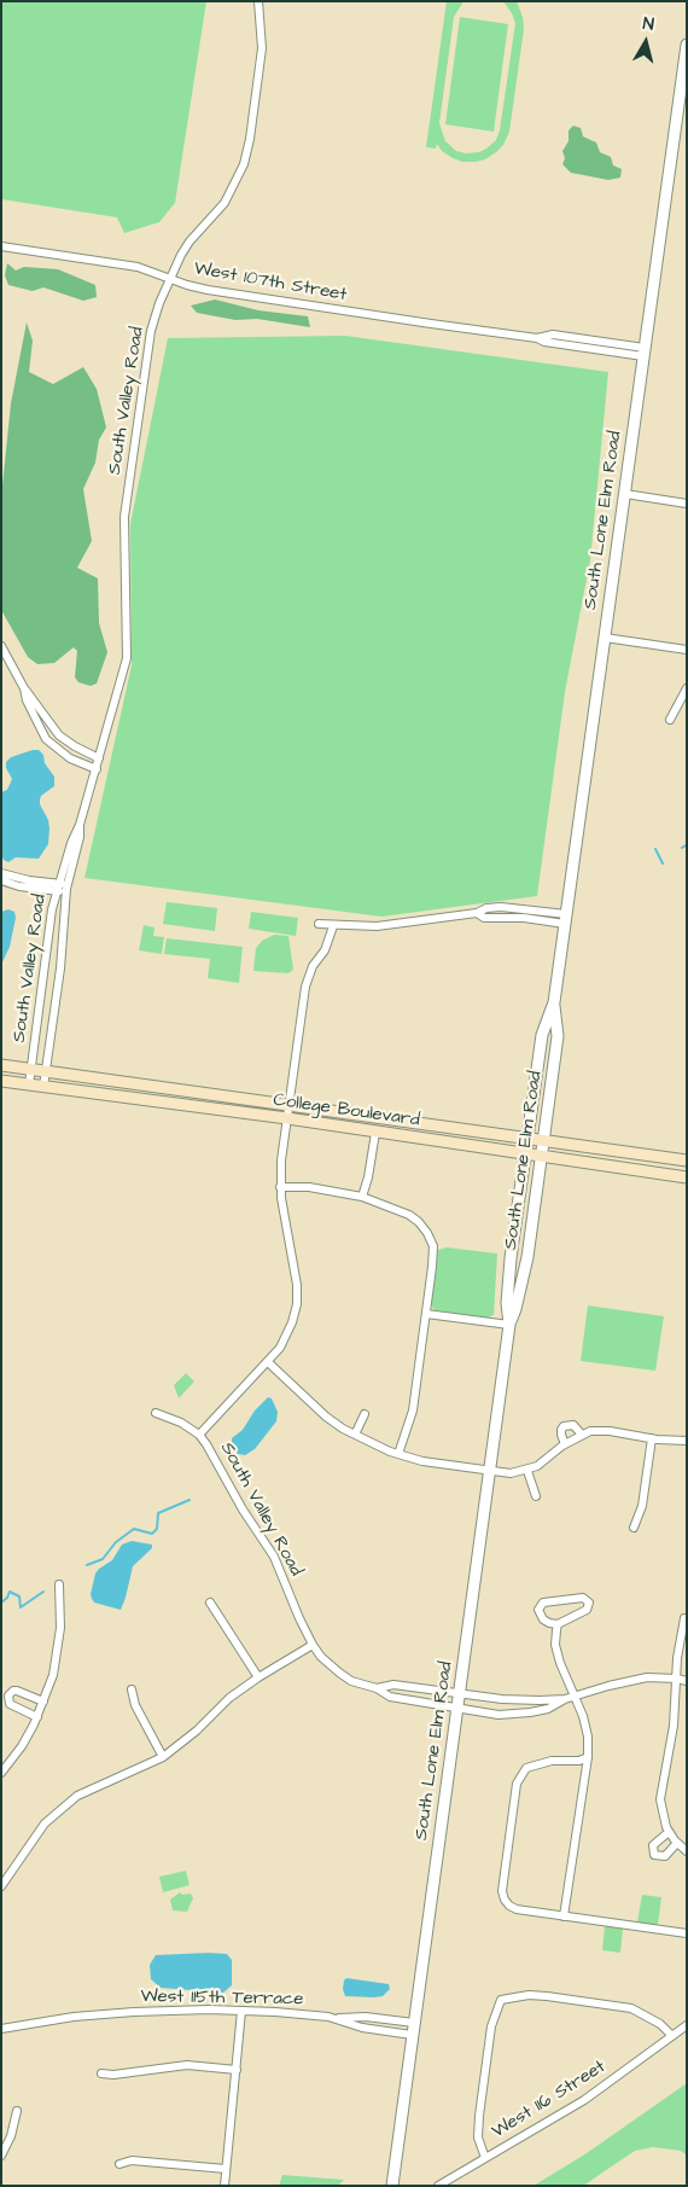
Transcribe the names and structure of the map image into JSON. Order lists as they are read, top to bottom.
{
  "streets": {
    "main road": ["College Boulevard"],
    "street": [
      "West 107th Street",
      "South Valley Road",
      "South Lone Elm Road",
      "West 115th Terrace",
      "West 116 Street"
    ]
  },
  "crossings": [
    ["West 107th Street", "South Valley Road"],
    ["West 107th Street", "South Lone Elm Road"],
    ["South Valley Road", "South Lone Elm Road"],
    ["South Valley Road", "College Boulevard"],
    ["South Lone Elm Road", "College Boulevard"],
    ["South Lone Elm Road", "West 115th Terrace"]
  ],
  "north": "top"
}
